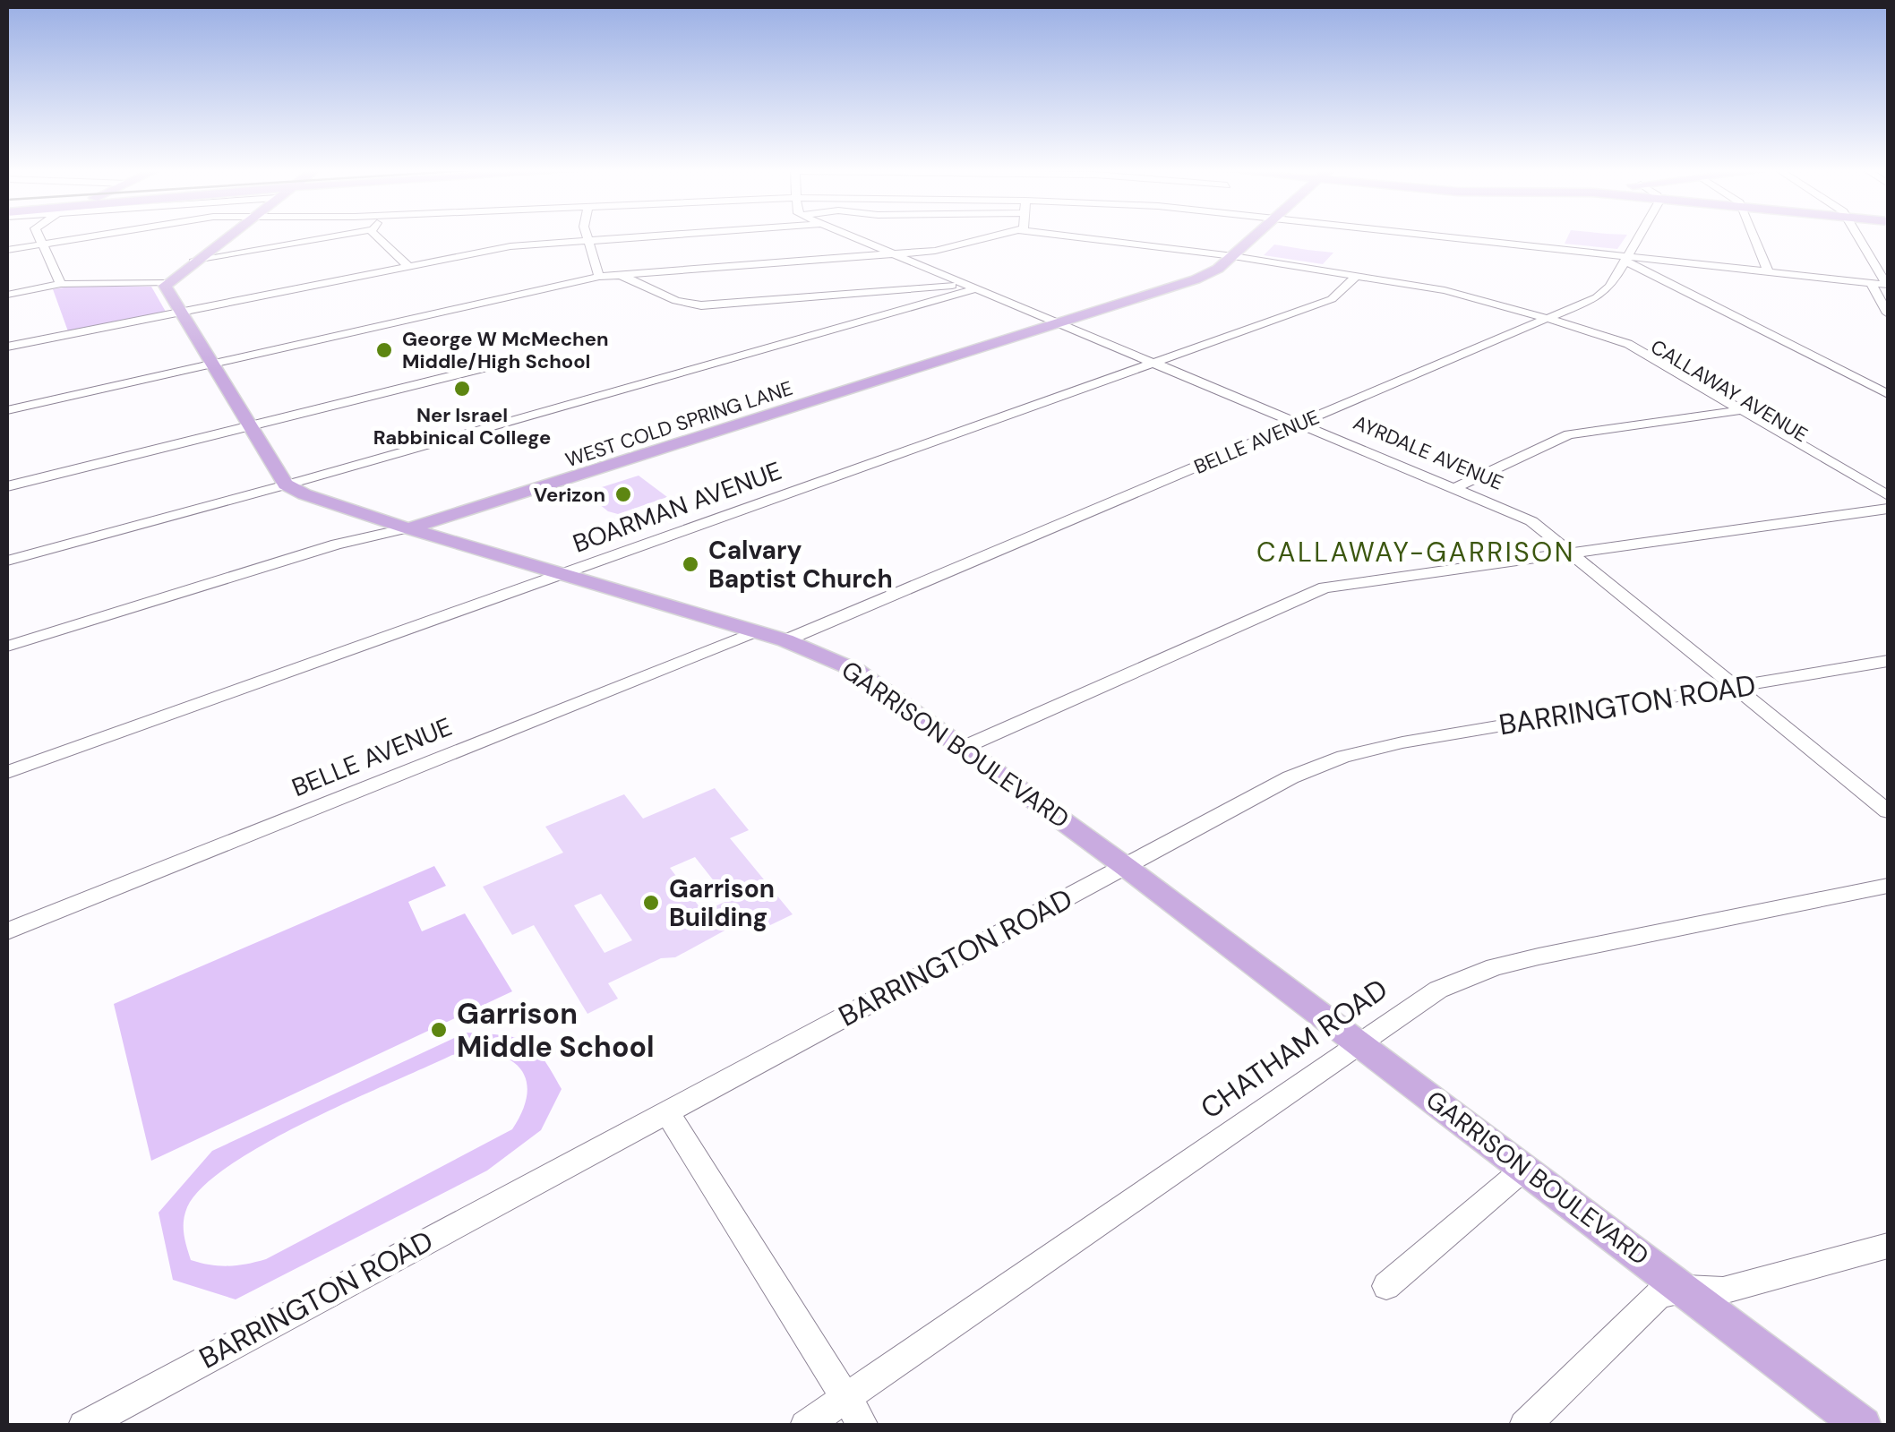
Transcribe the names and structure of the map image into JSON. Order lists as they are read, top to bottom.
{
  "streets": {
    "main road": ["WEST COLD SPRING LANE", "GARRISON BOULEVARD"],
    "street": [
      "CALLAWAY AVENUE",
      "BELLE AVENUE",
      "AYRDALE AVENUE",
      "BOARMAN AVENUE",
      "BARRINGTON ROAD",
      "CHATHAM ROAD"
    ]
  },
  "crossings": [
    ["CALLAWAY AVENUE", "WEST COLD SPRING LANE"],
    ["CALLAWAY AVENUE", "BELLE AVENUE"],
    ["CALLAWAY AVENUE", "BOARMAN AVENUE"],
    ["WEST COLD SPRING LANE", "AYRDALE AVENUE"],
    ["WEST COLD SPRING LANE", "GARRISON BOULEVARD"],
    ["BELLE AVENUE", "AYRDALE AVENUE"],
    ["BELLE AVENUE", "GARRISON BOULEVARD"],
    ["AYRDALE AVENUE", "BOARMAN AVENUE"],
    ["AYRDALE AVENUE", "BARRINGTON ROAD"],
    ["BOARMAN AVENUE", "GARRISON BOULEVARD"],
    ["BARRINGTON ROAD", "GARRISON BOULEVARD"],
    ["GARRISON BOULEVARD", "CHATHAM ROAD"]
  ],
  "districts": ["CALLAWAY-GARRISON"],
  "places": [
    "George W McMechen Middle/High School",
    "Ner Israel Rabbinical College",
    "Verizon",
    "Calvary Baptist Church",
    "Garrison Building",
    "Garrison Middle School"
  ]
}
